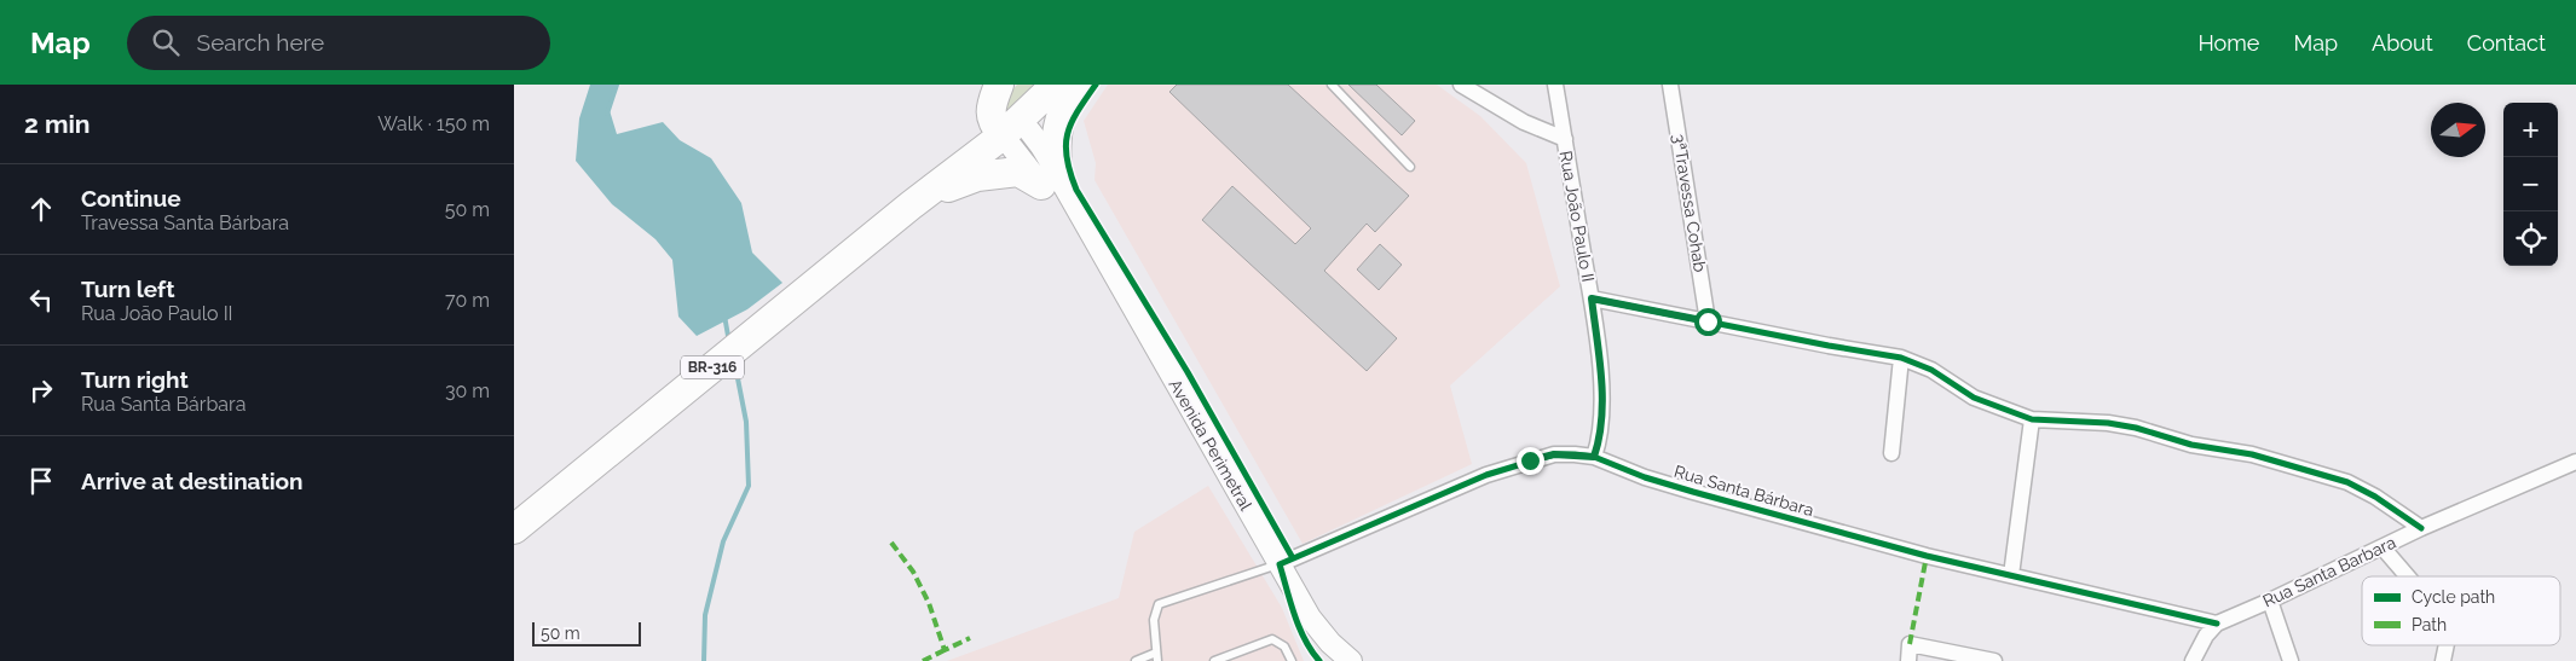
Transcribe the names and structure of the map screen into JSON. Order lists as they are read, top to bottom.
{
  "streets": {
    "highway": ["BR-316"],
    "main road": ["Avenida Perimetral"],
    "street": [
      "3ªTravessa Cohab",
      "Rua João Paulo II",
      "Rua Santa Bárbara",
      "Rua Santa Barbara"
    ]
  },
  "crossings": [
    ["Rua João Paulo II", "Rua Santa Bárbara"],
    ["Avenida Perimetral", "Rua Santa Bárbara"],
    ["Rua Santa Bárbara", "Rua Santa Barbara"]
  ],
  "legend": ["Cycle path", "Path"],
  "scale_bar": "50 m",
  "north": "right",
  "page": {
    "header": "Map",
    "search": "Search here",
    "nav": [
      "Home",
      "Map",
      "About",
      "Contact"
    ],
    "heading": ["2 min", "Walk · 150 m"],
    "map_buttons": ["+", "−"],
    "list": [
      ["Continue", "Travessa Santa Bárbara", "50 m"],
      ["Turn left", "Rua João Paulo II", "70 m"],
      ["Turn right", "Rua Santa Bárbara", "30 m"],
      "Arrive at destination"
    ],
    "scale": "50 m"
  }
}
